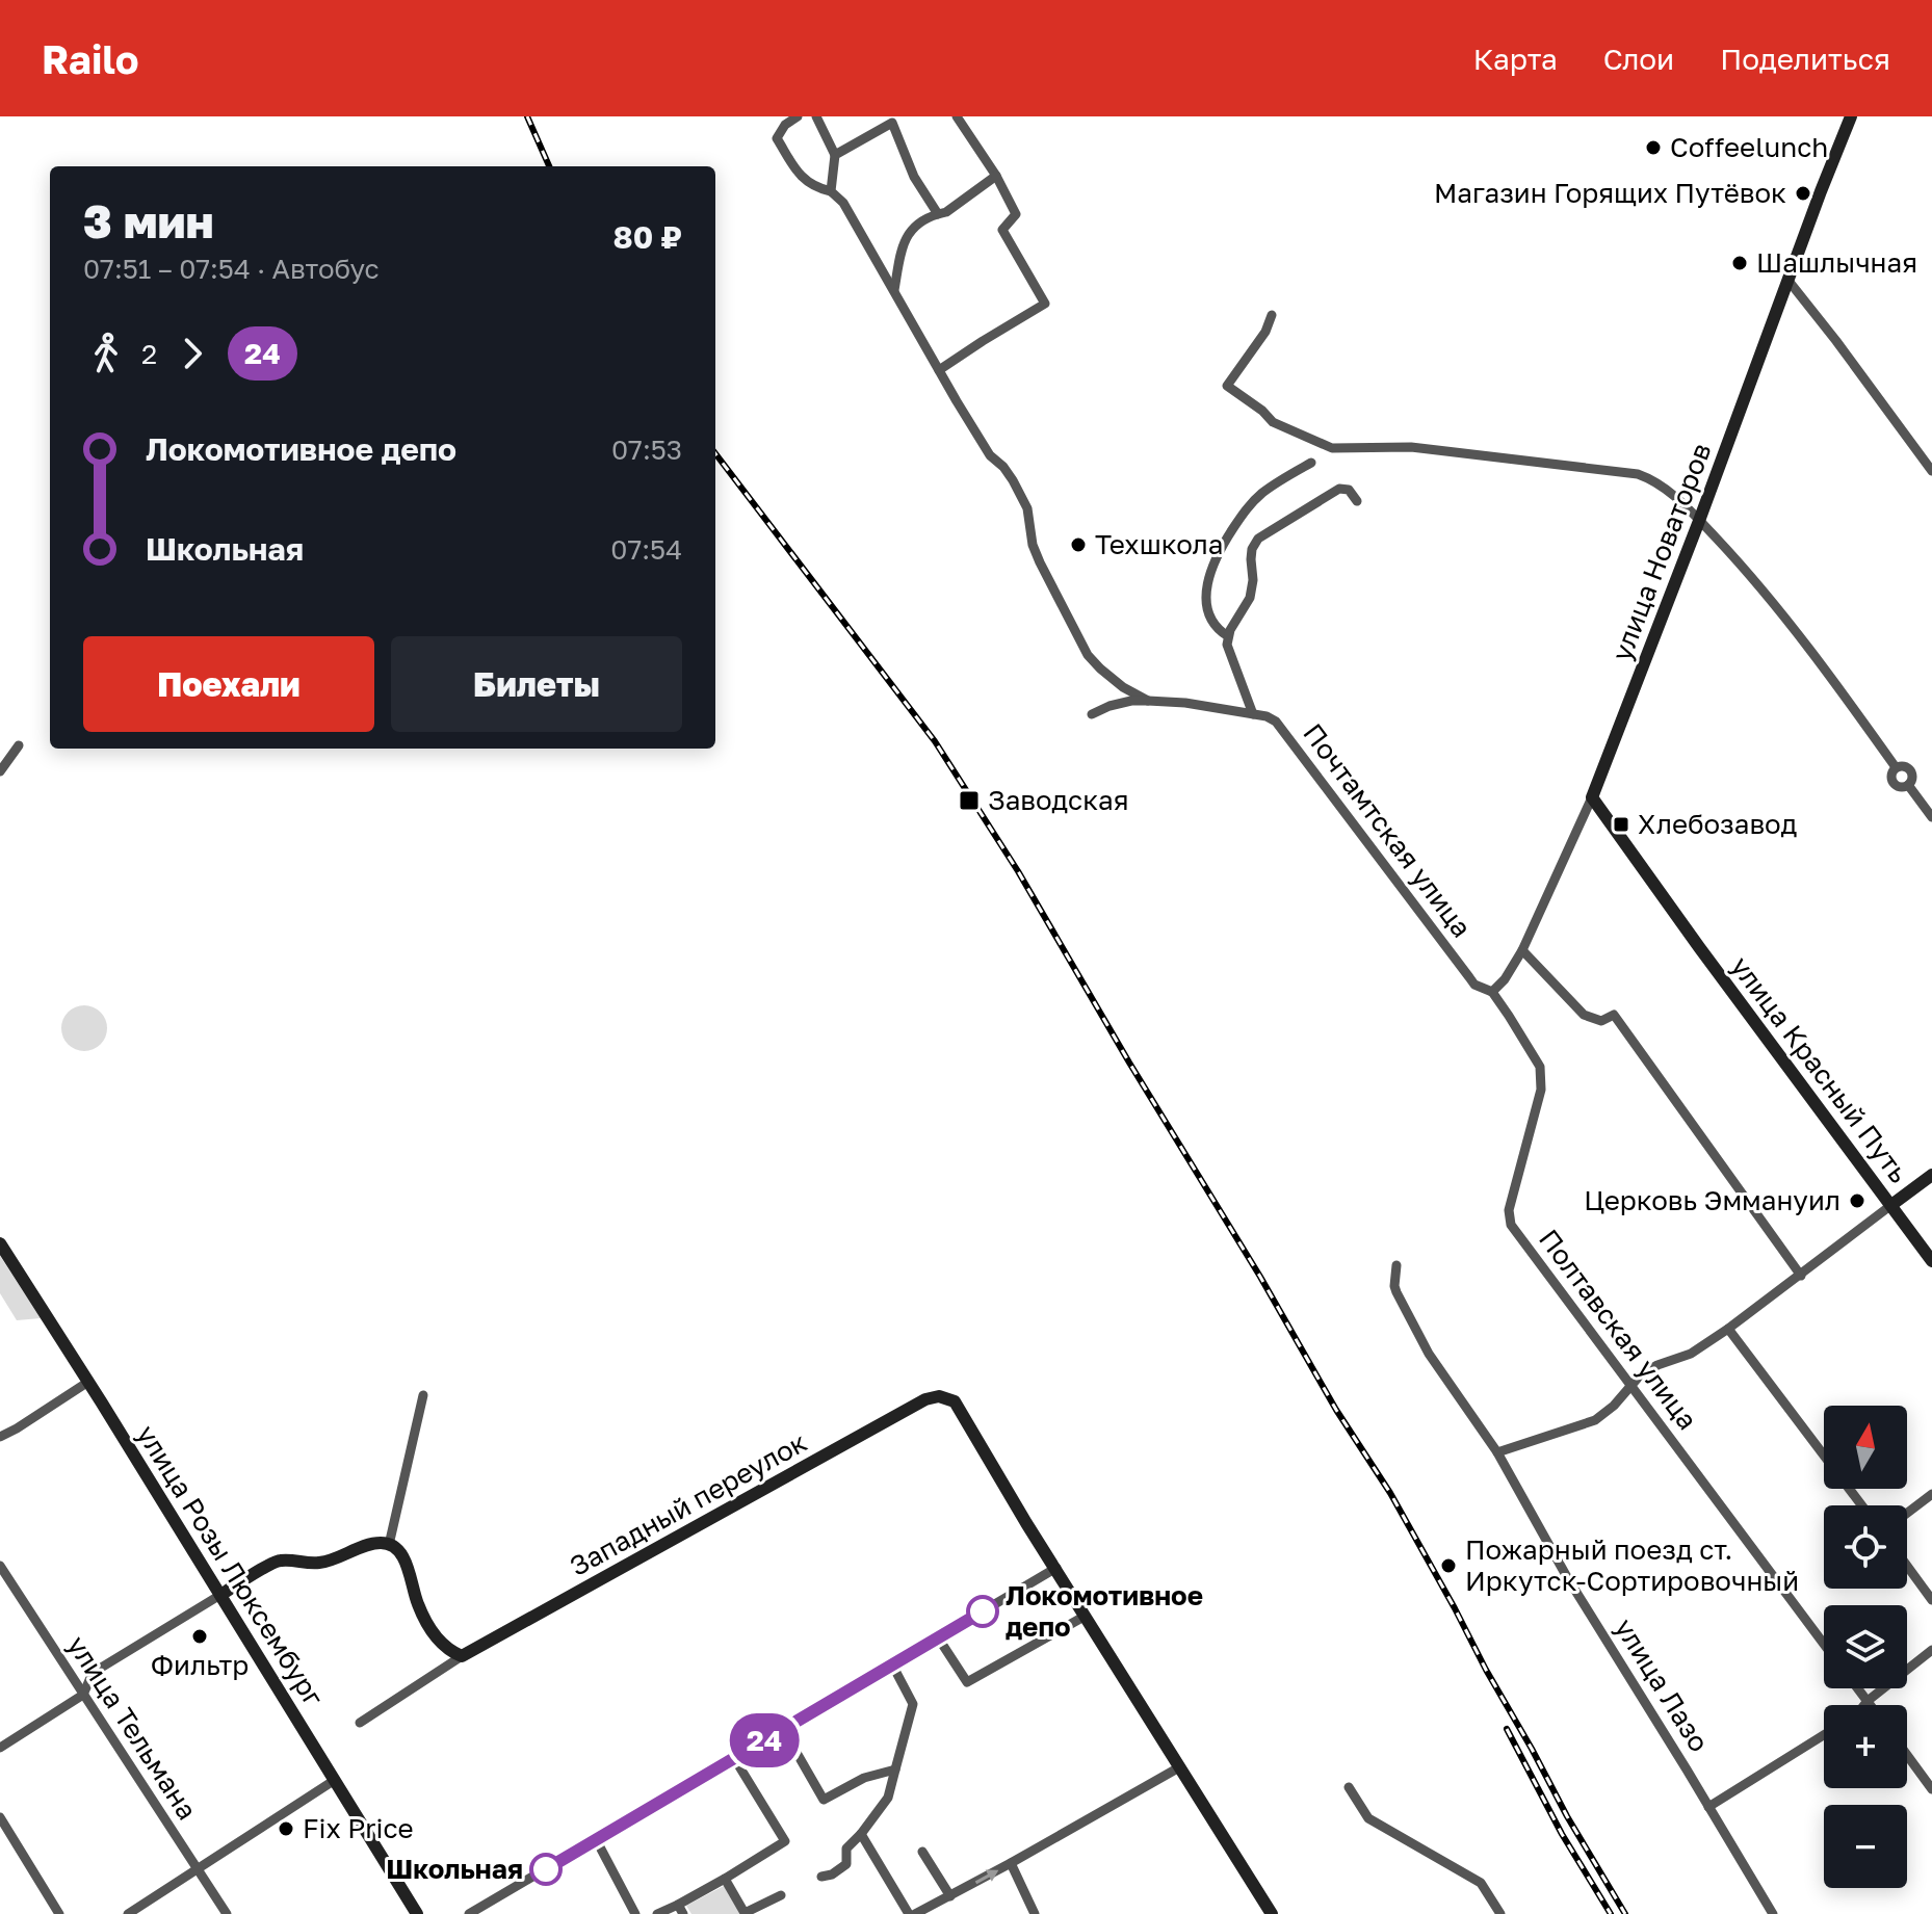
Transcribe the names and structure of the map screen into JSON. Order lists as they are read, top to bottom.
{
  "streets": {
    "street": [
      "улица Новаторов",
      "Почтамтская улица",
      "улица Красный Путь",
      "Полтавская улица",
      "Западный переулок",
      "улица Розы Люксембург",
      "улица Лазо",
      "улица Тельмана"
    ]
  },
  "crossings": [
    ["улица Новаторов", "Почтамтская улица"],
    ["улица Новаторов", "улица Красный Путь"],
    ["улица Новаторов", "Полтавская улица"],
    ["Почтамтская улица", "Полтавская улица"]
  ],
  "places": {
    "other": [
      "Coffeelunch",
      "Магазин Горящих Путёвок",
      "Шашлычная",
      "Техшкола",
      "Церковь Эммануил",
      "Пожарный поезд ст. Иркутск-Сортировочный",
      "Локомотивное депо",
      "Фильтр",
      "Fix Price",
      "Школьная"
    ],
    "transit": ["Заводская", "Хлебозавод"]
  },
  "lines": ["bus line 24"],
  "north": "top",
  "page": {
    "header": "Railo",
    "nav": ["Карта", "Слои", "Поделиться"],
    "on_map": "24",
    "heading": ["3 мин", "07:51 – 07:54 · Автобус", "80 ₽"],
    "legs": ["2", "24"],
    "list": [
      {
        "name": "Локомотивное депо",
        "value": "07:53"
      },
      {
        "name": "Школьная",
        "value": "07:54"
      }
    ],
    "buttons": ["Поехали", "Билеты"],
    "map_buttons": ["+", "−"]
  }
}
